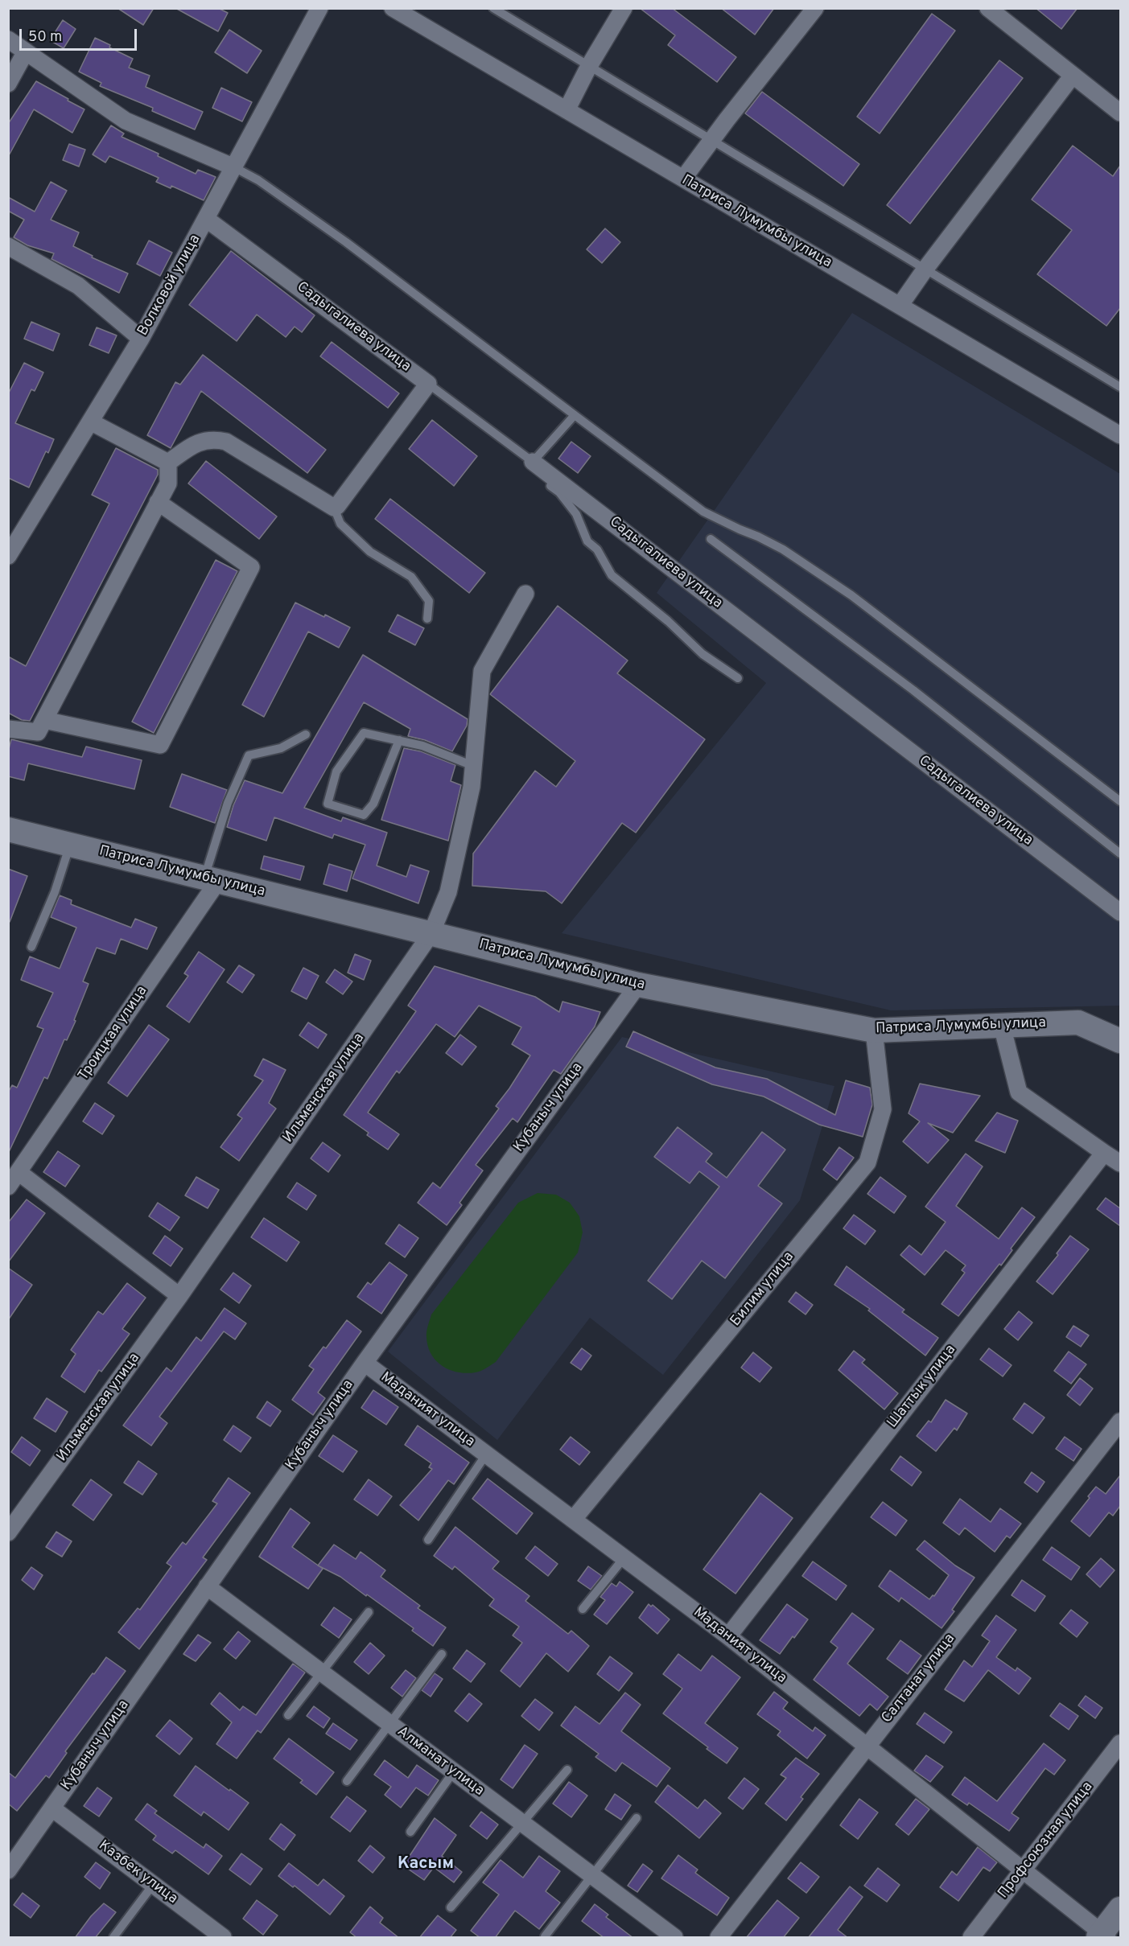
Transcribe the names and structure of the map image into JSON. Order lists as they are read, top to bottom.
{
  "streets": {
    "street": [
      "Патриса Лумумбы улица",
      "Волковой улица",
      "Садыгалиева улица",
      "Троицкая улица",
      "Ильменская улица",
      "Кубаныч улица",
      "Билим улица",
      "Шаттык улица",
      "Маданият улица",
      "Салтанат улица",
      "Алманат улица",
      "Профсоюзная улица",
      "Казбек улица"
    ]
  },
  "crossings": [
    ["Патриса Лумумбы улица", "Троицкая улица"],
    ["Патриса Лумумбы улица", "Ильменская улица"],
    ["Патриса Лумумбы улица", "Кубаныч улица"],
    ["Патриса Лумумбы улица", "Билим улица"],
    ["Волковой улица", "Садыгалиева улица"],
    ["Кубаныч улица", "Маданият улица"],
    ["Кубаныч улица", "Алманат улица"],
    ["Кубаныч улица", "Казбек улица"],
    ["Билим улица", "Маданият улица"],
    ["Шаттык улица", "Маданият улица"],
    ["Маданият улица", "Салтанат улица"],
    ["Маданият улица", "Профсоюзная улица"]
  ],
  "districts": ["Касым"],
  "scale_bar": "50 m"
}
